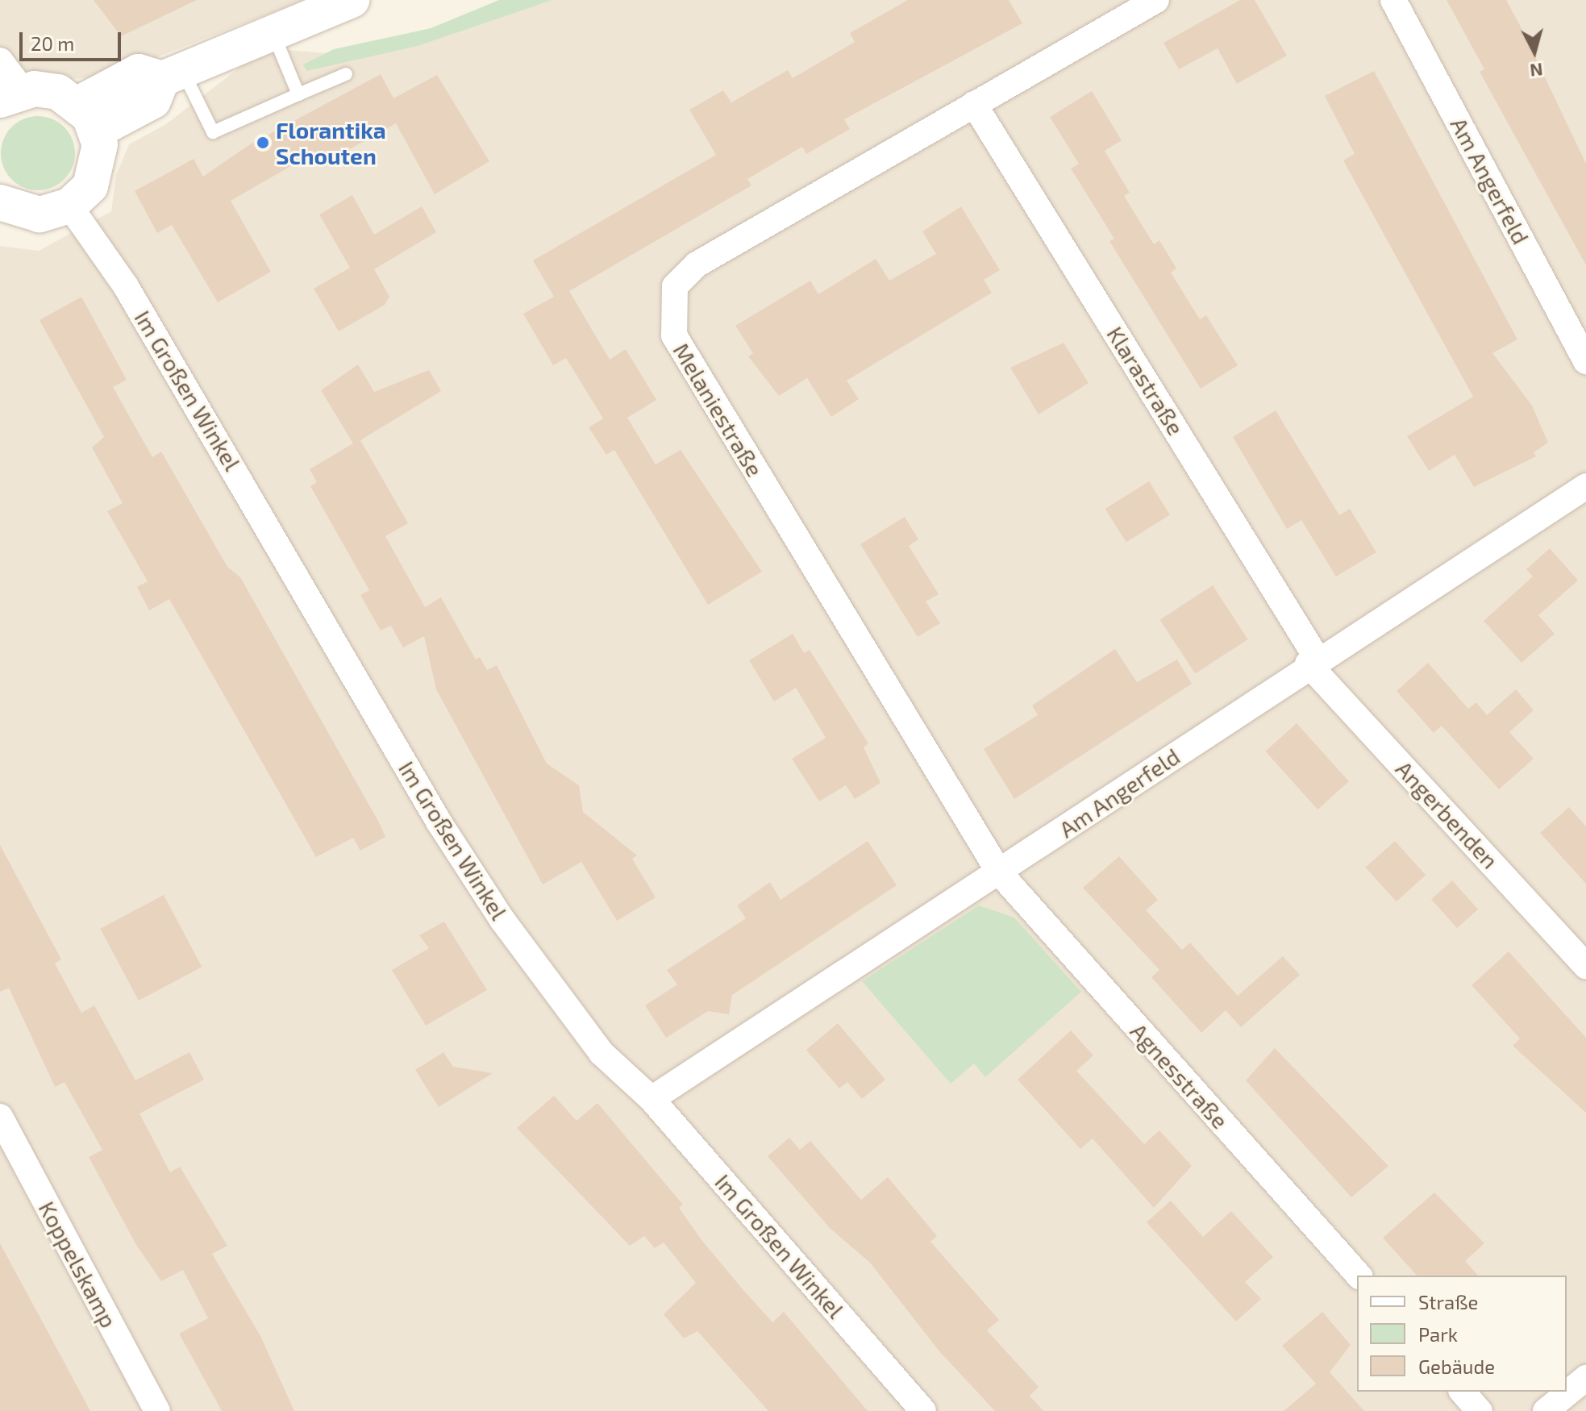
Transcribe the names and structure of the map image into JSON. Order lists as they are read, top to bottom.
{
  "streets": {
    "street": [
      "Am Angerfeld",
      "Klarastraße",
      "Im Großen Winkel",
      "Melaniestraße",
      "Angerbenden",
      "Agnesstraße",
      "Koppelskamp"
    ]
  },
  "crossings": [
    ["Am Angerfeld", "Klarastraße"],
    ["Am Angerfeld", "Im Großen Winkel"],
    ["Am Angerfeld", "Melaniestraße"],
    ["Am Angerfeld", "Angerbenden"],
    ["Am Angerfeld", "Agnesstraße"],
    ["Klarastraße", "Melaniestraße"],
    ["Klarastraße", "Angerbenden"],
    ["Melaniestraße", "Agnesstraße"]
  ],
  "places": ["Florantika Schouten"],
  "legend": ["Straße", "Park", "Gebäude"],
  "scale_bar": "20 m",
  "north": "bottom"
}
